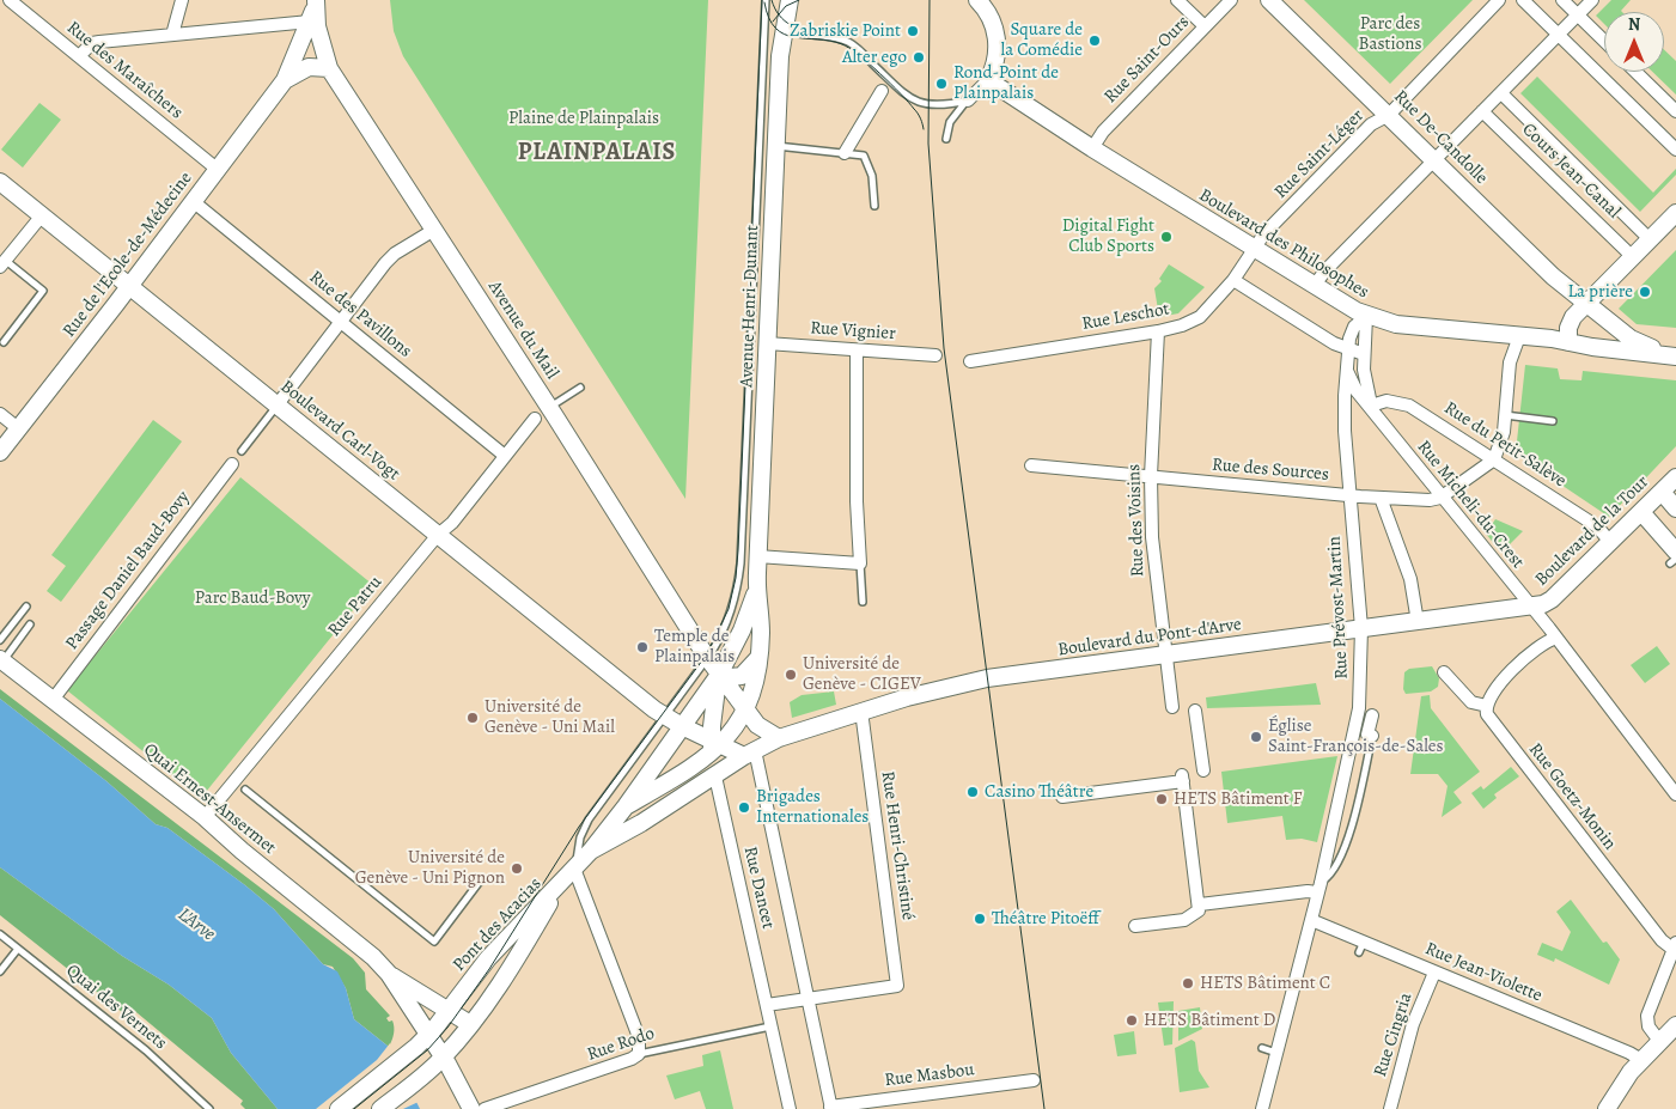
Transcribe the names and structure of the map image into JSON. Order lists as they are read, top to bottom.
{
  "streets": {
    "main road": [
      "Rue De-Candolle",
      "Boulevard des Philosophes",
      "Rue de l'Ecole-de-Médecine",
      "Avenue Henri-Dunant",
      "Avenue du Mail",
      "Boulevard Carl-Vogt",
      "Boulevard de la Tour",
      "Boulevard du Pont-d'Arve",
      "Quai Ernest-Ansermet",
      "Pont des Acacias"
    ],
    "street": [
      "Rue Saint-Ours",
      "Rue des Maraîchers",
      "Rue Saint-Léger",
      "Cours Jean-Canal",
      "Rue des Pavillons",
      "Rue Leschot",
      "Rue Vignier",
      "Rue du Petit-Salève",
      "Rue des Sources",
      "Rue Micheli-du-Crest",
      "Rue des Voisins",
      "Passage Daniel Baud-Bovy",
      "Rue Patru",
      "Rue Prévost-Martin",
      "Rue Goetz-Monin",
      "Rue Henri-Christiné",
      "Rue Dancet",
      "Rue Jean-Violette",
      "Rue Cingria",
      "Rue Rodo",
      "Rue Masbou"
    ],
    "lane": ["Quai des Vernets"]
  },
  "crossings": [
    ["Rue Saint-Ours", "Boulevard des Philosophes"],
    ["Rue des Maraîchers", "Rue de l'Ecole-de-Médecine"],
    ["Rue De-Candolle", "Rue Saint-Léger"],
    ["Rue De-Candolle", "Boulevard des Philosophes"],
    ["Rue Saint-Léger", "Boulevard des Philosophes"],
    ["Rue Saint-Léger", "Rue Leschot"],
    ["Boulevard des Philosophes", "Rue Leschot"],
    ["Boulevard des Philosophes", "Rue Micheli-du-Crest"],
    ["Boulevard des Philosophes", "Rue Prévost-Martin"],
    ["Rue de l'Ecole-de-Médecine", "Rue des Pavillons"],
    ["Rue de l'Ecole-de-Médecine", "Boulevard Carl-Vogt"],
    ["Avenue Henri-Dunant", "Avenue du Mail"],
    ["Avenue Henri-Dunant", "Rue Vignier"],
    ["Rue des Pavillons", "Rue Patru"],
    ["Rue Leschot", "Rue des Voisins"],
    ["Boulevard Carl-Vogt", "Rue Patru"],
    ["Boulevard Carl-Vogt", "Boulevard du Pont-d'Arve"],
    ["Boulevard Carl-Vogt", "Rue Dancet"],
    ["Rue du Petit-Salève", "Rue Micheli-du-Crest"],
    ["Rue du Petit-Salève", "Boulevard de la Tour"],
    ["Rue des Sources", "Rue Micheli-du-Crest"],
    ["Rue des Sources", "Rue des Voisins"],
    ["Rue des Sources", "Rue Prévost-Martin"],
    ["Rue Micheli-du-Crest", "Boulevard de la Tour"],
    ["Rue Micheli-du-Crest", "Rue Prévost-Martin"],
    ["Rue Micheli-du-Crest", "Boulevard du Pont-d'Arve"],
    ["Rue des Voisins", "Boulevard du Pont-d'Arve"],
    ["Boulevard de la Tour", "Boulevard du Pont-d'Arve"],
    ["Passage Daniel Baud-Bovy", "Quai Ernest-Ansermet"],
    ["Rue Patru", "Quai Ernest-Ansermet"],
    ["Rue Prévost-Martin", "Boulevard du Pont-d'Arve"],
    ["Rue Prévost-Martin", "Rue Jean-Violette"],
    ["Boulevard du Pont-d'Arve", "Rue Henri-Christiné"],
    ["Boulevard du Pont-d'Arve", "Rue Dancet"],
    ["Quai Ernest-Ansermet", "Pont des Acacias"],
    ["Rue Henri-Christiné", "Rue Dancet"],
    ["Rue Dancet", "Rue Rodo"],
    ["Rue Dancet", "Rue Masbou"],
    ["Rue Jean-Violette", "Rue Cingria"]
  ],
  "districts": ["PLAINPALAIS"],
  "water": ["L'Arve"],
  "parks": ["Parc des Bastions", "Plaine de Plainpalais", "Parc Baud-Bovy"],
  "places": [
    "Zabriskie Point",
    "Square de la Comédie",
    "Alter ego",
    "Rond-Point de Plainpalais",
    "Digital Fight Club Sports",
    "La prière",
    "Temple de Plainpalais",
    "Université de Genève - CIGEV",
    "Université de Genève - Uni Mail",
    "Église Saint-François-de-Sales",
    "Casino Théâtre",
    "HETS Bâtiment F",
    "Brigades Internationales",
    "Université de Genève - Uni Pignon",
    "Théâtre Pitoëff",
    "HETS Bâtiment C",
    "HETS Bâtiment D"
  ],
  "north": "top"
}
